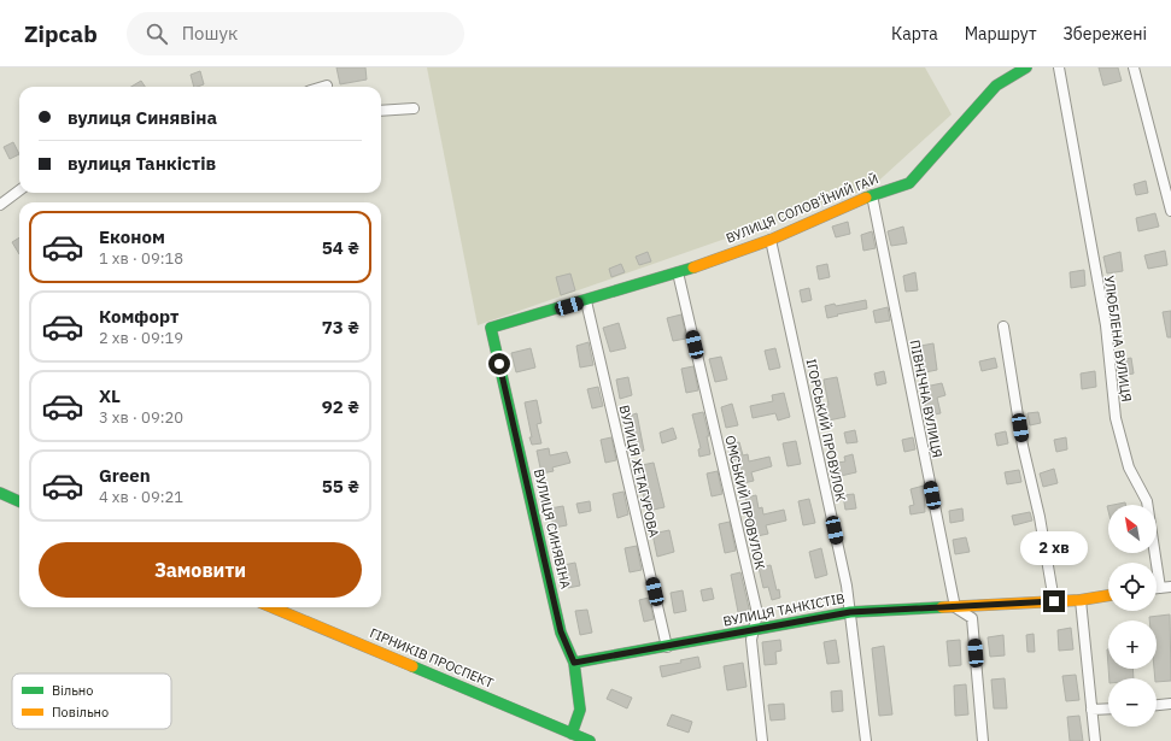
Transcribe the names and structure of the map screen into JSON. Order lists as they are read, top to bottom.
{
  "streets": {
    "street": [
      "ВУЛИЦЯ СОЛОВ'ЇНИЙ ГАЙ",
      "УЛЮБЛЕНА ВУЛИЦЯ",
      "ПІВНІЧНА ВУЛИЦЯ",
      "ІГОРСЬКИЙ ПРОВУЛОК",
      "ВУЛИЦЯ ХЕТАГУРОВА",
      "ОМСЬКИЙ ПРОВУЛОК",
      "ВУЛИЦЯ СИНЯВІНА",
      "ВУЛИЦЯ ТАНКІСТІВ",
      "ГІРНИКІВ ПРОСПЕКТ"
    ]
  },
  "crossings": [
    ["ВУЛИЦЯ СОЛОВ'ЇНИЙ ГАЙ", "ПІВНІЧНА ВУЛИЦЯ"],
    ["ВУЛИЦЯ СОЛОВ'ЇНИЙ ГАЙ", "ІГОРСЬКИЙ ПРОВУЛОК"],
    ["ВУЛИЦЯ СОЛОВ'ЇНИЙ ГАЙ", "ВУЛИЦЯ ХЕТАГУРОВА"],
    ["ВУЛИЦЯ СОЛОВ'ЇНИЙ ГАЙ", "ОМСЬКИЙ ПРОВУЛОК"],
    ["ВУЛИЦЯ СОЛОВ'ЇНИЙ ГАЙ", "ВУЛИЦЯ СИНЯВІНА"],
    ["ПІВНІЧНА ВУЛИЦЯ", "ВУЛИЦЯ ТАНКІСТІВ"],
    ["ІГОРСЬКИЙ ПРОВУЛОК", "ВУЛИЦЯ ТАНКІСТІВ"],
    ["ВУЛИЦЯ ХЕТАГУРОВА", "ВУЛИЦЯ ТАНКІСТІВ"],
    ["ОМСЬКИЙ ПРОВУЛОК", "ВУЛИЦЯ ТАНКІСТІВ"],
    ["ВУЛИЦЯ СИНЯВІНА", "ВУЛИЦЯ ТАНКІСТІВ"],
    ["ВУЛИЦЯ СИНЯВІНА", "ГІРНИКІВ ПРОСПЕКТ"]
  ],
  "legend": ["Вільно", "Повільно"],
  "north": "top left",
  "page": {
    "header": "Zipcab",
    "search": "Пошук",
    "nav": ["Карта", "Маршрут", "Збережені"],
    "banner": ["вулиця Синявіна", "вулиця Танкістів"],
    "list": [
      {
        "name": "Економ",
        "note": "1 хв · 09:18",
        "value": "54 ₴"
      },
      {
        "name": "Комфорт",
        "note": "2 хв · 09:19",
        "value": "73 ₴"
      },
      {
        "name": "XL",
        "note": "3 хв · 09:20",
        "value": "92 ₴"
      },
      {
        "name": "Green",
        "note": "4 хв · 09:21",
        "value": "55 ₴"
      }
    ],
    "map_buttons": ["+", "−"],
    "bubble": "2 хв",
    "buttons": "Замовити"
  }
}
